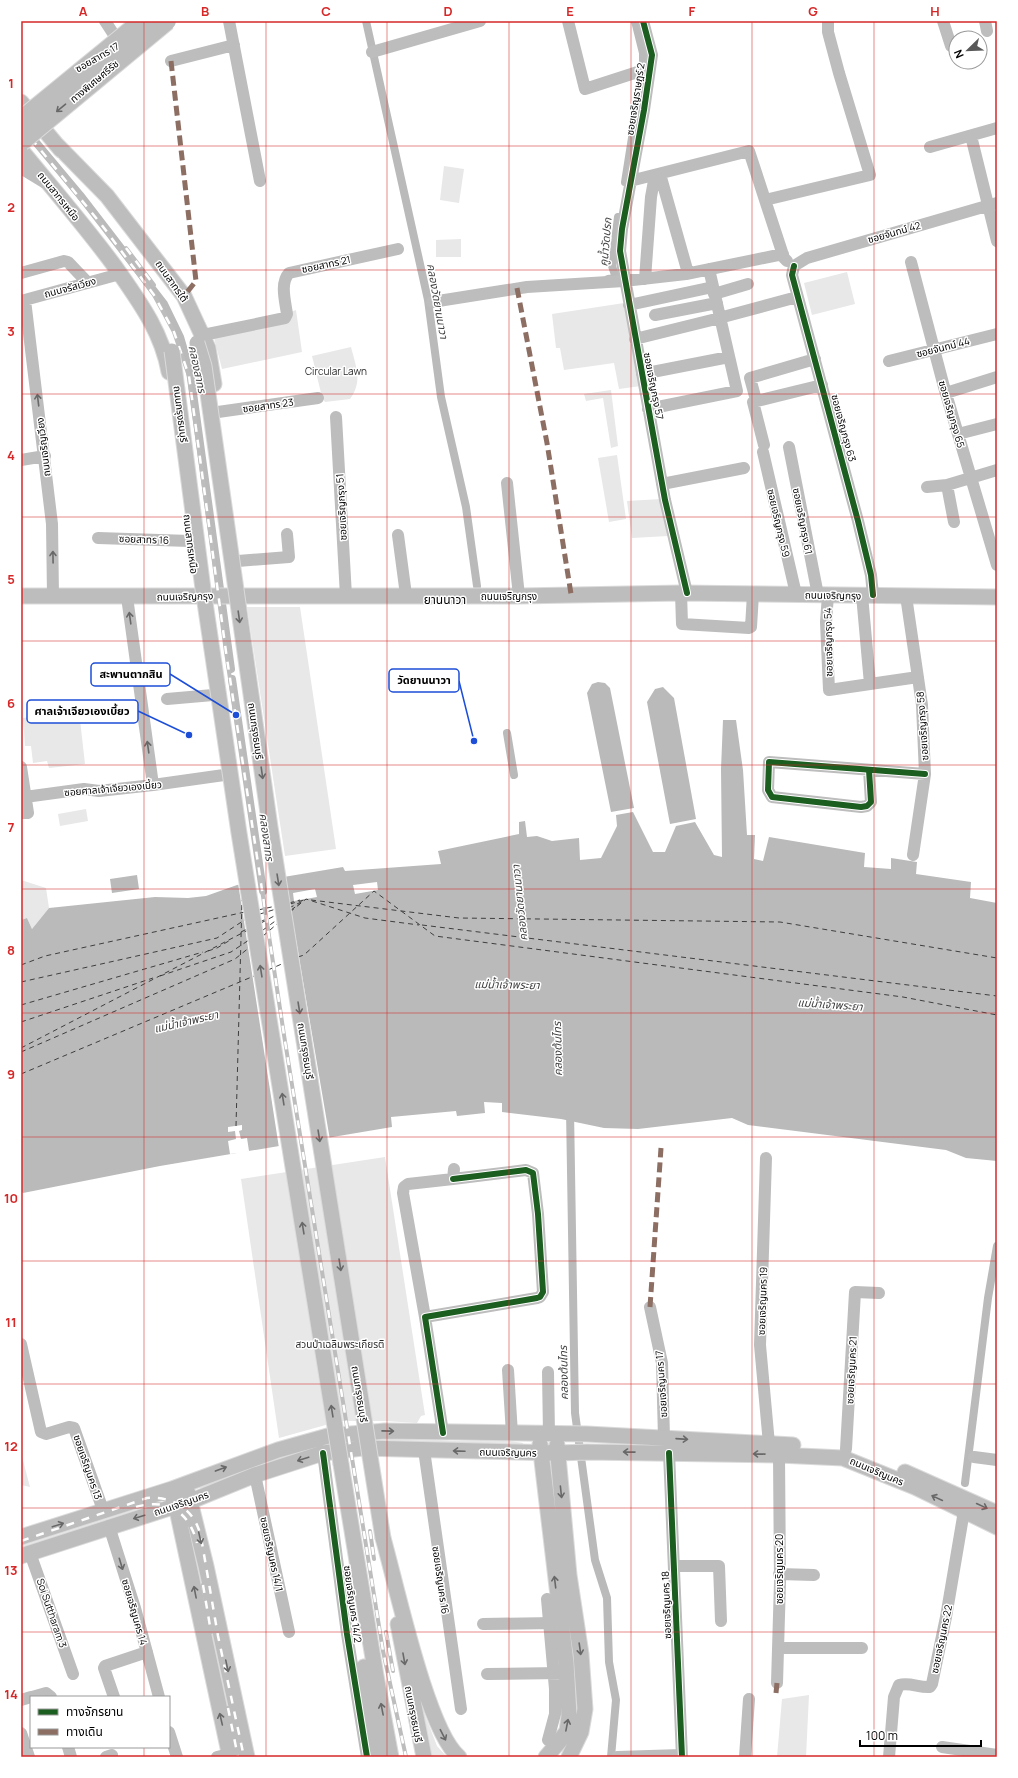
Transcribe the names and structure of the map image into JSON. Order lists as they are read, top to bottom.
{
  "streets": {
    "highway": ["ทางพิเศษศรีรัช"],
    "main road": [
      "ถนนสาทรเหนือ",
      "ถนนสาทรใต้",
      "ถนนกรุงธนบุรี",
      "ถนนเจริญกรุง",
      "ถนนเจริญนคร"
    ],
    "street": [
      "ซอยสาทร 17",
      "ซอยเจริญราษฎร์ 2",
      "ซอยจันทน์ 42",
      "ซอยสาทร 21",
      "ถนนจรัสเวียง",
      "ซอยจันทน์ 44",
      "ซอยเจริญกรุง 57",
      "ซอยสาทร 23",
      "ซอยเจริญกรุง 65",
      "ซอยเจริญกรุง 63",
      "ถนนเจริญเวียง",
      "ซอยเจริญกรุง 51",
      "ซอยเจริญกรุง 61",
      "ซอยเจริญกรุง 59",
      "ซอยสาทร 16",
      "ซอยเจริญกรุง 54",
      "ซอยเจริญกรุง 58",
      "ซอยศาลเจ้าเจียวเองเบี้ยว",
      "ซอยเจริญนคร 19",
      "ซอยเจริญนคร 21",
      "ซอยเจริญนคร 17",
      "ซอยเจริญนคร 13",
      "ซอยเจริญนคร 14/1",
      "ซอยเจริญนคร 20",
      "ซอยเจริญนคร 16",
      "ซอยเจริญนคร 14/2",
      "ซอยเจริญนคร 18",
      "ซอยเจริญนคร 14",
      "Soi Suttharam 3",
      "ซอยเจริญนคร 22"
    ]
  },
  "crossings": [
    ["ซอยสาทร 17", "ทางพิเศษศรีรัช"],
    ["ซอยสาทร 17", "ถนนสาทรใต้"],
    ["ทางพิเศษศรีรัช", "ถนนสาทรใต้"],
    ["ซอยเจริญราษฎร์ 2", "ซอยเจริญกรุง 57"],
    ["ถนนสาทรเหนือ", "ถนนจรัสเวียง"],
    ["ถนนสาทรเหนือ", "ถนนกรุงธนบุรี"],
    ["ถนนสาทรเหนือ", "ซอยสาทร 16"],
    ["ถนนสาทรเหนือ", "ถนนเจริญกรุง"],
    ["ถนนสาทรเหนือ", "ซอยศาลเจ้าเจียวเองเบี้ยว"],
    ["ซอยจันทน์ 42", "ซอยเจริญกรุง 63"],
    ["ซอยสาทร 21", "ถนนสาทรใต้"],
    ["ซอยสาทร 21", "ถนนกรุงธนบุรี"],
    ["ถนนสาทรใต้", "ซอยสาทร 23"],
    ["ถนนสาทรใต้", "ถนนกรุงธนบุรี"],
    ["ถนนสาทรใต้", "ถนนเจริญกรุง"],
    ["ถนนจรัสเวียง", "ถนนเจริญเวียง"],
    ["ซอยจันทน์ 44", "ซอยเจริญกรุง 65"],
    ["ซอยเจริญกรุง 57", "ถนนเจริญกรุง"],
    ["ซอยเจริญกรุง 63", "ถนนเจริญกรุง"],
    ["ซอยเจริญกรุง 63", "ซอยเจริญกรุง 54"],
    ["ถนนเจริญเวียง", "ถนนเจริญกรุง"],
    ["ซอยเจริญกรุง 51", "ถนนเจริญกรุง"],
    ["ซอยเจริญกรุง 61", "ถนนเจริญกรุง"],
    ["ซอยเจริญกรุง 61", "ซอยเจริญกรุง 54"],
    ["ซอยเจริญกรุง 59", "ถนนเจริญกรุง"],
    ["ถนนเจริญกรุง", "ซอยเจริญกรุง 54"],
    ["ถนนเจริญกรุง", "ซอยเจริญกรุง 58"],
    ["ซอยเจริญนคร 19", "ถนนเจริญนคร"],
    ["ซอยเจริญนคร 19", "ซอยเจริญนคร 20"],
    ["ซอยเจริญนคร 21", "ถนนเจริญนคร"],
    ["ซอยเจริญนคร 17", "ถนนเจริญนคร"],
    ["ถนนเจริญนคร", "ซอยเจริญนคร 13"],
    ["ถนนเจริญนคร", "ซอยเจริญนคร 14/1"],
    ["ถนนเจริญนคร", "ซอยเจริญนคร 20"],
    ["ถนนเจริญนคร", "ซอยเจริญนคร 16"],
    ["ถนนเจริญนคร", "ซอยเจริญนคร 14/2"],
    ["ถนนเจริญนคร", "ซอยเจริญนคร 18"],
    ["ถนนเจริญนคร", "ซอยเจริญนคร 14"],
    ["ถนนเจริญนคร", "Soi Suttharam 3"],
    ["ถนนเจริญนคร", "ซอยเจริญนคร 22"]
  ],
  "one_way": ["ถนนเจริญเวียง", "ซอยเจริญนคร 14"],
  "districts": ["ยานนาวา"],
  "water": [
    "คูน้ำวัดปรก",
    "คลองวัดยานนาวา",
    "คลองสาทร",
    "แม่น้ำเจ้าพระยา",
    "คลองต้นไทร"
  ],
  "parks": ["Circular Lawn", "สวนป่าเฉลิมพระเกียรติ"],
  "places": ["สะพานตากสิน", "ศาลเจ้าเจียวเองเบี้ยว", "วัดยานนาวา"],
  "legend": ["ทางจักรยาน", "ทางเดิน"],
  "scale_bar": "100 m",
  "north": "bottom left",
  "grid": {
    "columns": [
      "A",
      "B",
      "C",
      "D",
      "E",
      "F",
      "G",
      "H"
    ],
    "rows": [
      "1",
      "2",
      "3",
      "4",
      "5",
      "6",
      "7",
      "8",
      "9",
      "10",
      "11",
      "12",
      "13",
      "14"
    ]
  }
}
